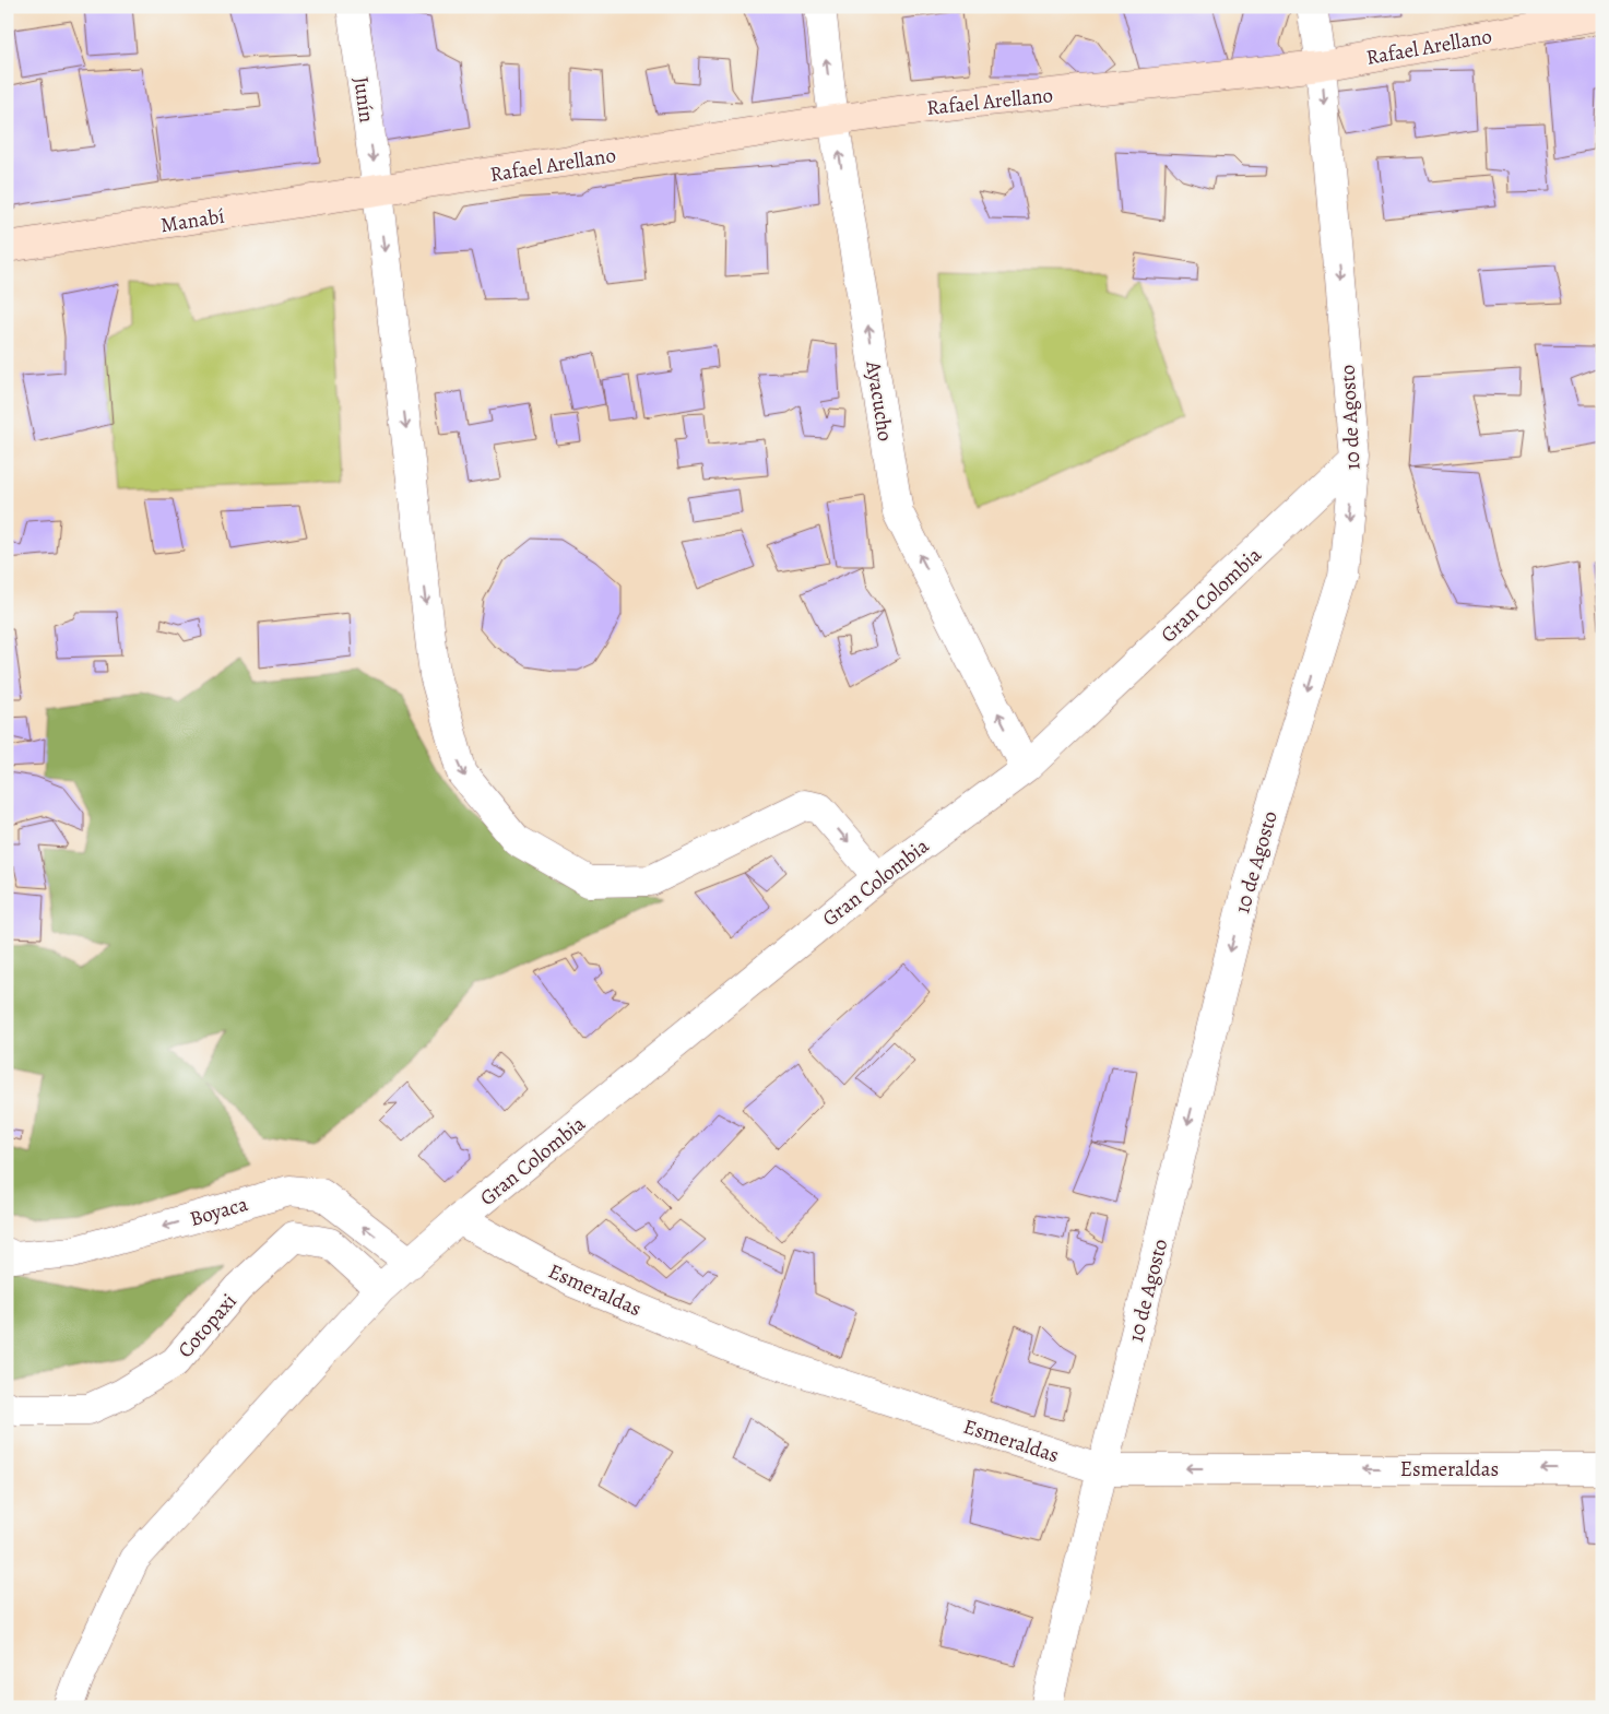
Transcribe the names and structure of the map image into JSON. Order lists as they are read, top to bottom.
{
  "streets": {
    "main road": ["Rafael Arellano", "Manabí"],
    "street": [
      "Junín",
      "Ayacucho",
      "10 de Agosto",
      "Gran Colombia",
      "Boyaca",
      "Esmeraldas",
      "Cotopaxi"
    ]
  },
  "crossings": [
    ["Rafael Arellano", "Junín"],
    ["Rafael Arellano", "Manabí"],
    ["Rafael Arellano", "Ayacucho"],
    ["Rafael Arellano", "10 de Agosto"],
    ["Junín", "Manabí"],
    ["Junín", "Gran Colombia"],
    ["Ayacucho", "Gran Colombia"],
    ["10 de Agosto", "Gran Colombia"],
    ["10 de Agosto", "Esmeraldas"],
    ["Gran Colombia", "Boyaca"],
    ["Gran Colombia", "Esmeraldas"],
    ["Gran Colombia", "Cotopaxi"]
  ],
  "one_way": [
    "Ayacucho",
    "10 de Agosto",
    "Boyaca",
    "Esmeraldas"
  ]
}
